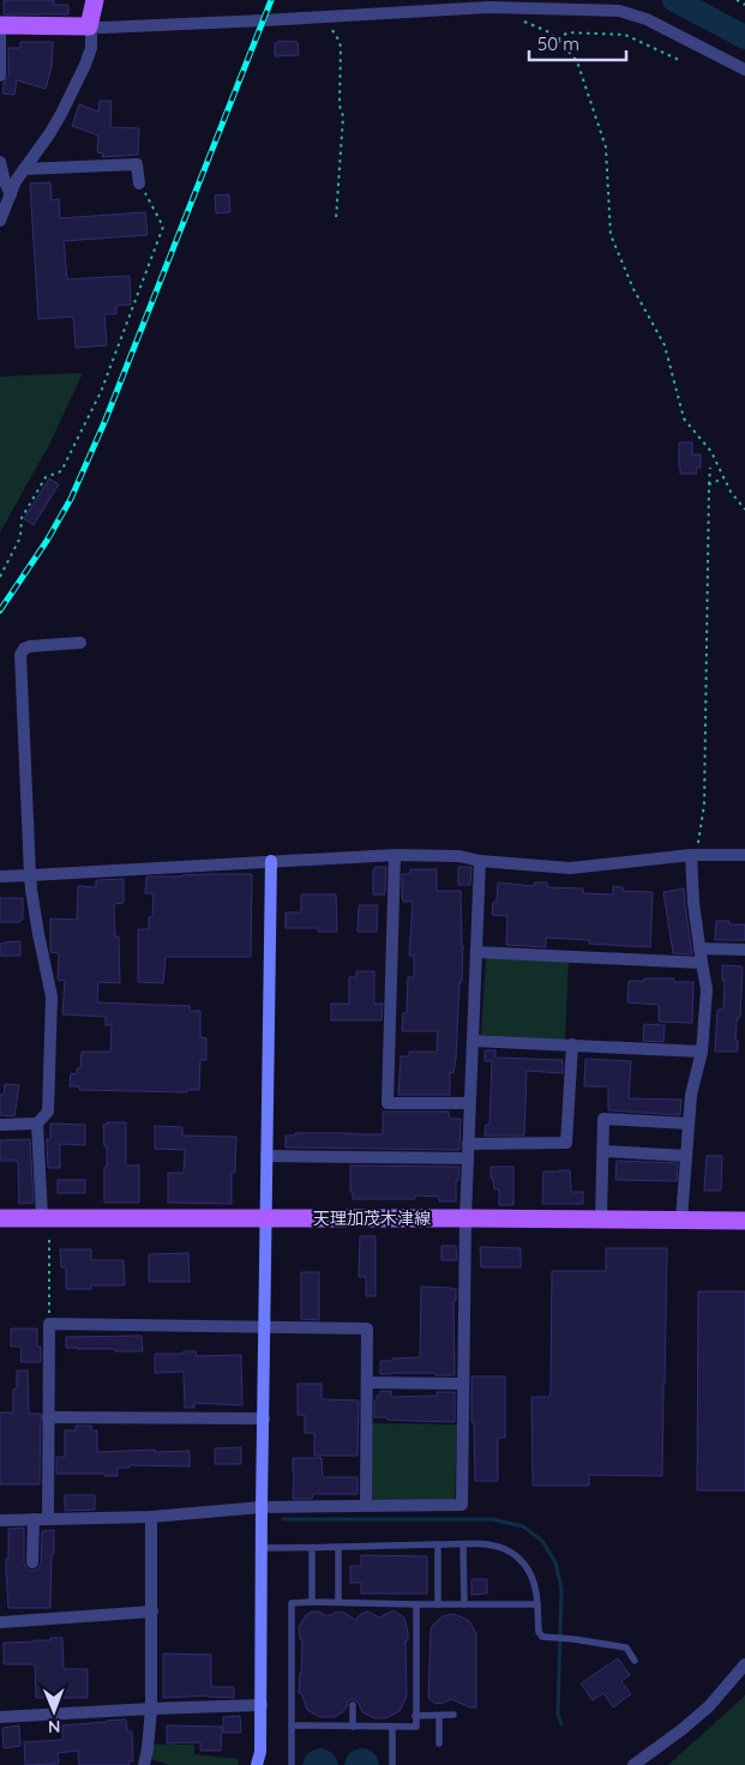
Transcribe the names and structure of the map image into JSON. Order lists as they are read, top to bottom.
{
  "streets": {
    "main road": ["天理加茂木津線"]
  },
  "scale_bar": "50 m",
  "north": "bottom"
}
